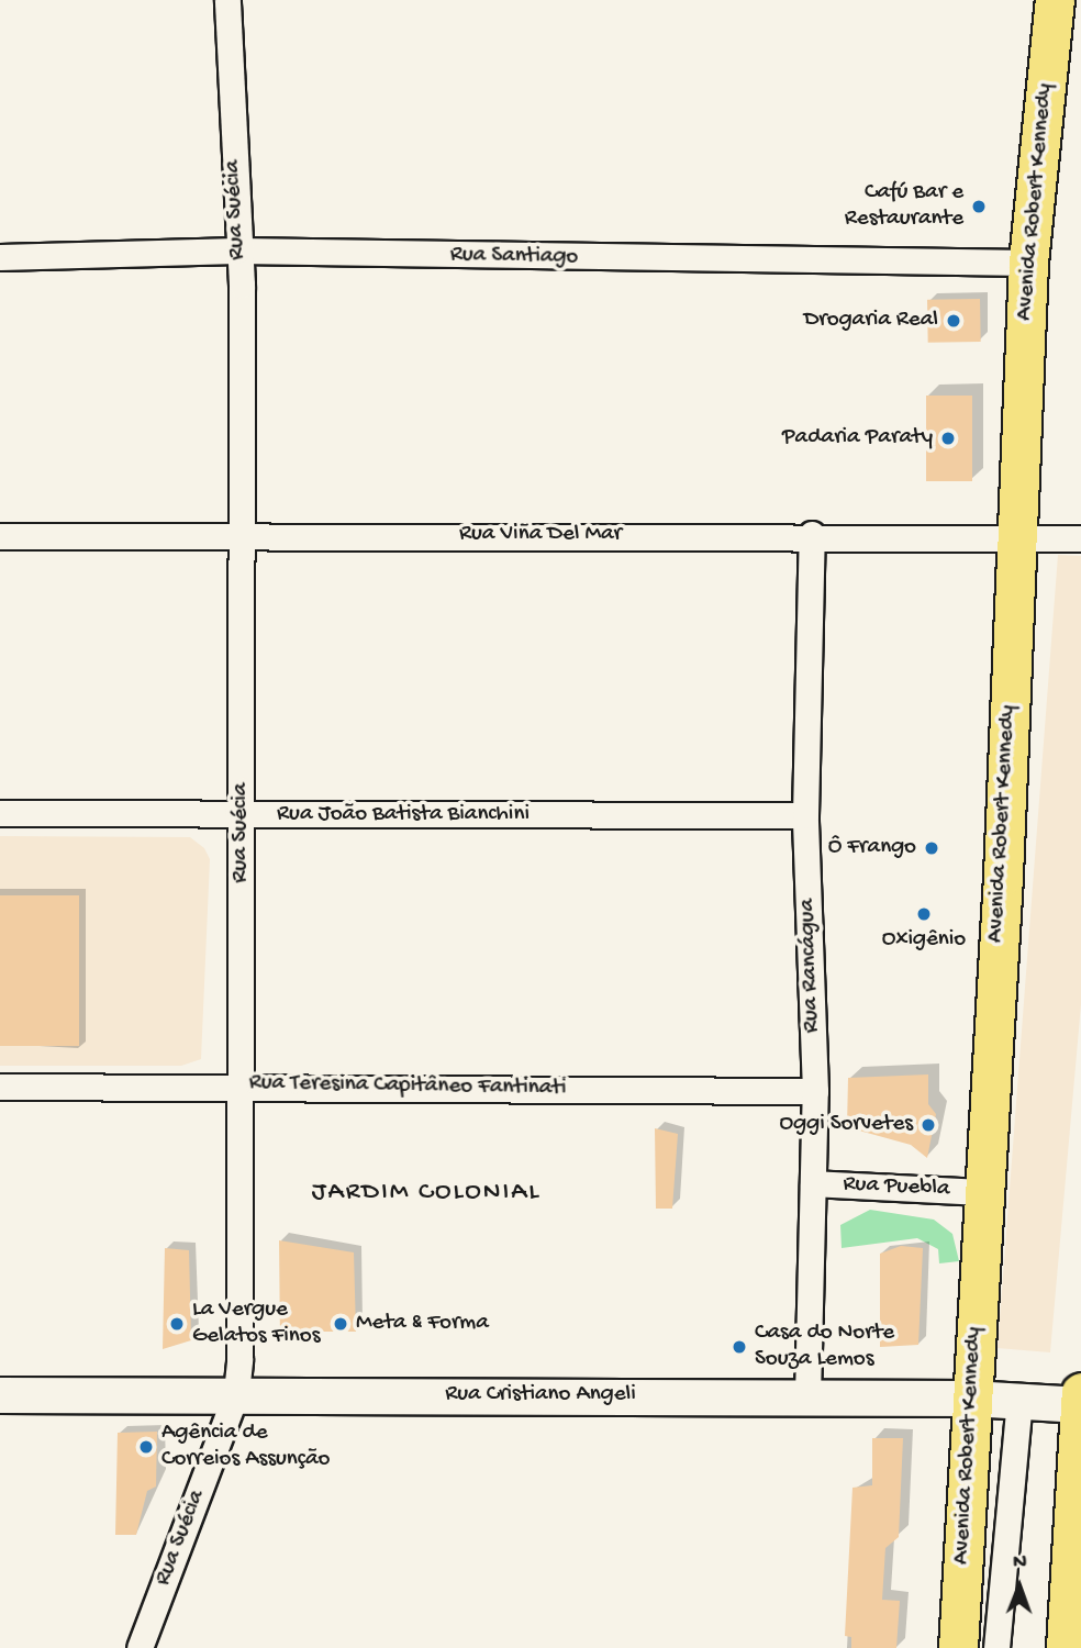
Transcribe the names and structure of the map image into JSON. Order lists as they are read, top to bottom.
{
  "streets": {
    "main road": ["Avenida Robert Kennedy"],
    "street": [
      "Rua Suécia",
      "Rua Santiago",
      "Rua Viña Del Mar",
      "Rua João Batista Bianchini",
      "Rua Rancágua",
      "Rua Teresina Capitâneo Fantinati",
      "Rua Puebla",
      "Rua Cristiano Angeli"
    ]
  },
  "crossings": [
    ["Avenida Robert Kennedy", "Rua Santiago"],
    ["Avenida Robert Kennedy", "Rua Viña Del Mar"],
    ["Avenida Robert Kennedy", "Rua Puebla"],
    ["Avenida Robert Kennedy", "Rua Cristiano Angeli"],
    ["Rua Suécia", "Rua Santiago"],
    ["Rua Suécia", "Rua Viña Del Mar"],
    ["Rua Suécia", "Rua João Batista Bianchini"],
    ["Rua Suécia", "Rua Teresina Capitâneo Fantinati"],
    ["Rua Suécia", "Rua Cristiano Angeli"],
    ["Rua Viña Del Mar", "Rua Rancágua"],
    ["Rua João Batista Bianchini", "Rua Rancágua"],
    ["Rua Rancágua", "Rua Teresina Capitâneo Fantinati"],
    ["Rua Rancágua", "Rua Puebla"],
    ["Rua Rancágua", "Rua Cristiano Angeli"]
  ],
  "districts": ["JARDIM COLONIAL"],
  "places": [
    "Cafú Bar e Restaurante",
    "Drogaria Real",
    "Padaria Paraty",
    "Ô Frango",
    "Oxigênio",
    "Oggi Sorvetes",
    "La Vergue Gelatos Finos",
    "Meta & Forma",
    "Casa do Norte Souza Lemos",
    "Agência de Correios Assunção"
  ],
  "north": "top"
}
